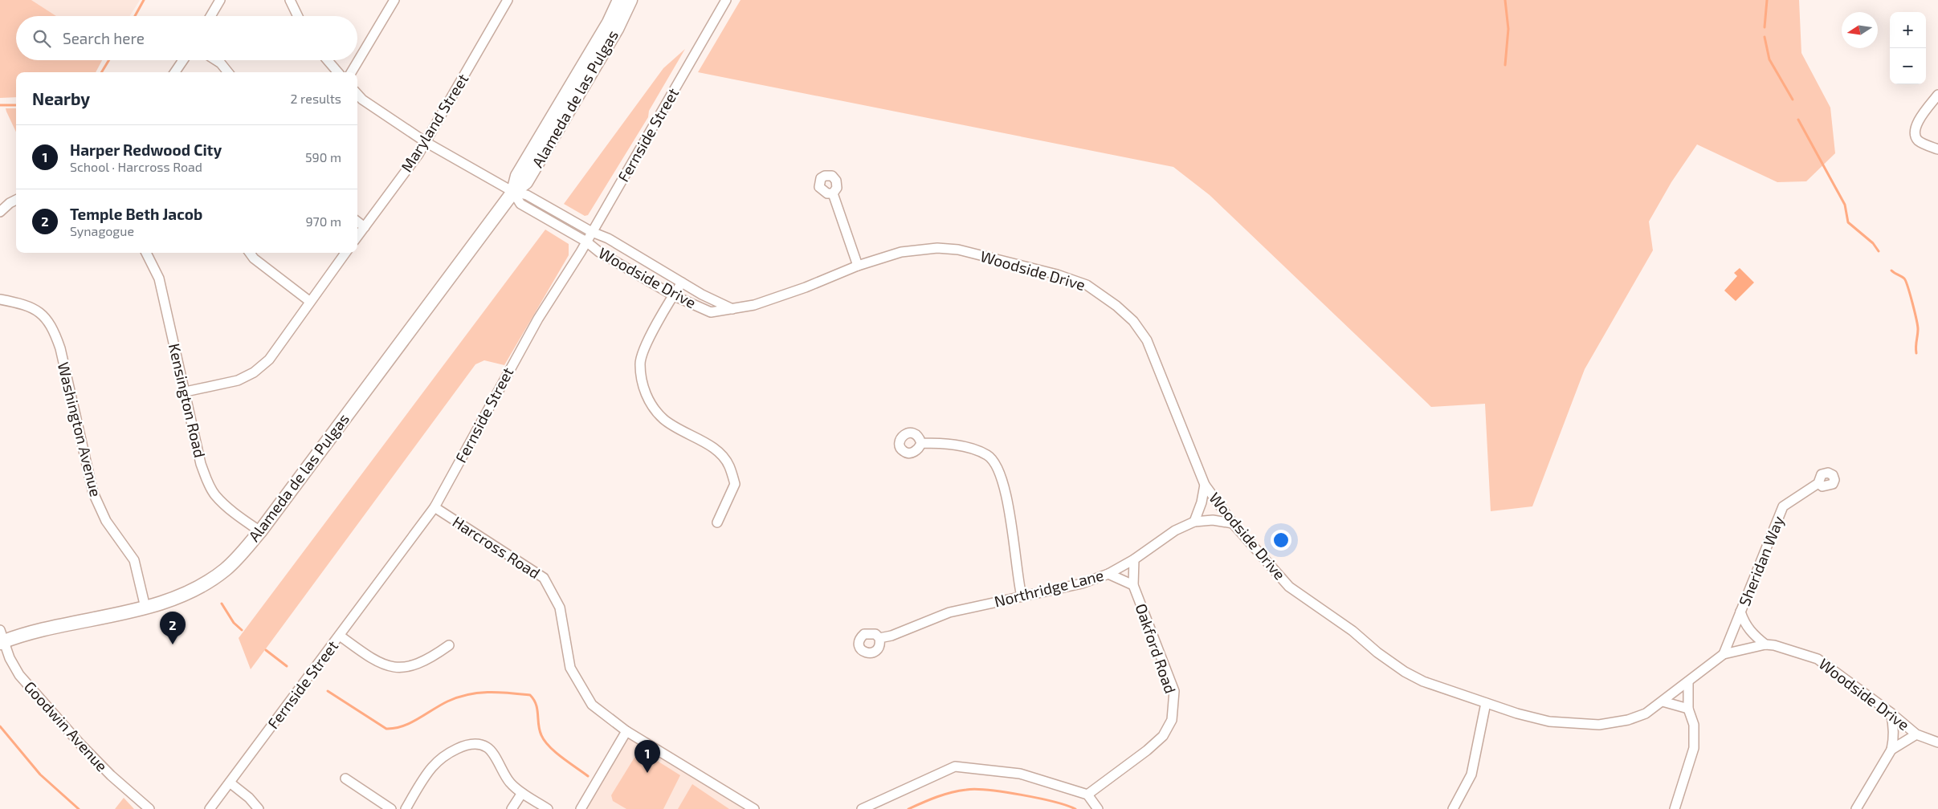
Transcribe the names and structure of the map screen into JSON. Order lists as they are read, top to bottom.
{
  "streets": {
    "main road": ["Alameda de las Pulgas"],
    "street": [
      "Maryland Street",
      "Fernside Street",
      "Woodside Drive",
      "Kensington Road",
      "Washington Avenue",
      "Harcross Road",
      "Sheridan Way",
      "Northridge Lane",
      "Oakford Road",
      "Goodwin Avenue"
    ]
  },
  "crossings": [
    ["Alameda de las Pulgas", "Woodside Drive"],
    ["Alameda de las Pulgas", "Kensington Road"],
    ["Alameda de las Pulgas", "Washington Avenue"],
    ["Alameda de las Pulgas", "Goodwin Avenue"],
    ["Fernside Street", "Woodside Drive"],
    ["Fernside Street", "Harcross Road"],
    ["Woodside Drive", "Sheridan Way"],
    ["Woodside Drive", "Northridge Lane"],
    ["Northridge Lane", "Oakford Road"]
  ],
  "north": "left",
  "page": {
    "map_buttons": ["+", "−"],
    "search": "Search here",
    "heading": ["Nearby", "2 results"],
    "list": [
      {
        "mark": "1",
        "name": "Harper Redwood City",
        "note": "School · Harcross Road",
        "value": "590 m"
      },
      {
        "mark": "2",
        "name": "Temple Beth Jacob",
        "note": "Synagogue",
        "value": "970 m"
      }
    ],
    "pins": ["2", "1"]
  }
}
